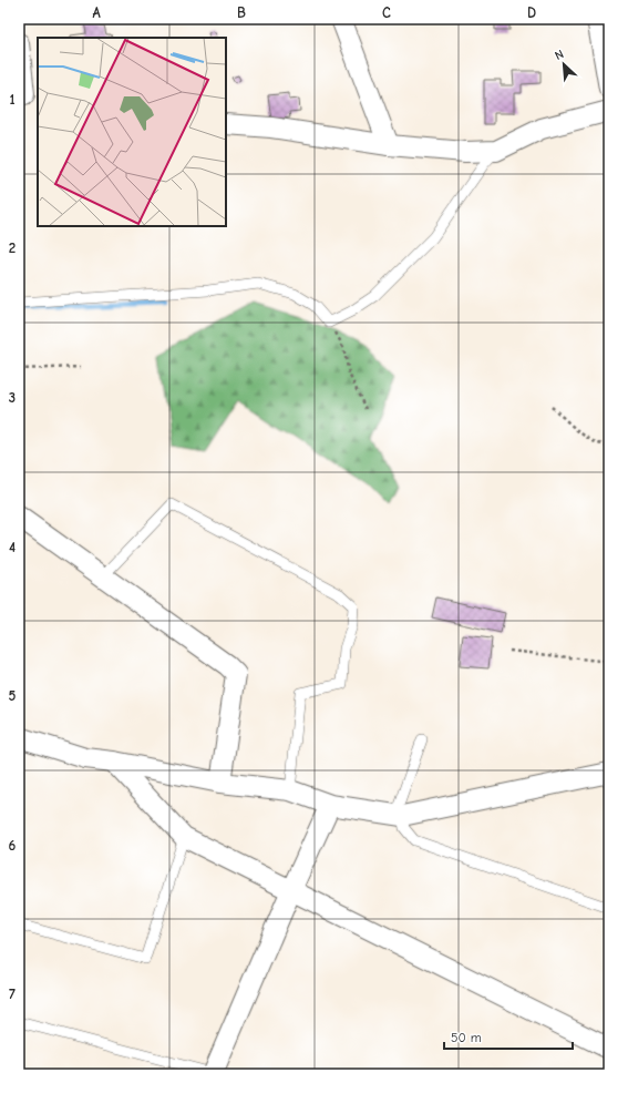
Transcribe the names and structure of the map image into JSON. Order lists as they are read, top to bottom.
{
  "scale_bar": "50 m",
  "north": "top left",
  "grid": {
    "columns": [
      "A",
      "B",
      "C",
      "D"
    ],
    "rows": [
      "1",
      "2",
      "3",
      "4",
      "5",
      "6",
      "7"
    ]
  }
}
